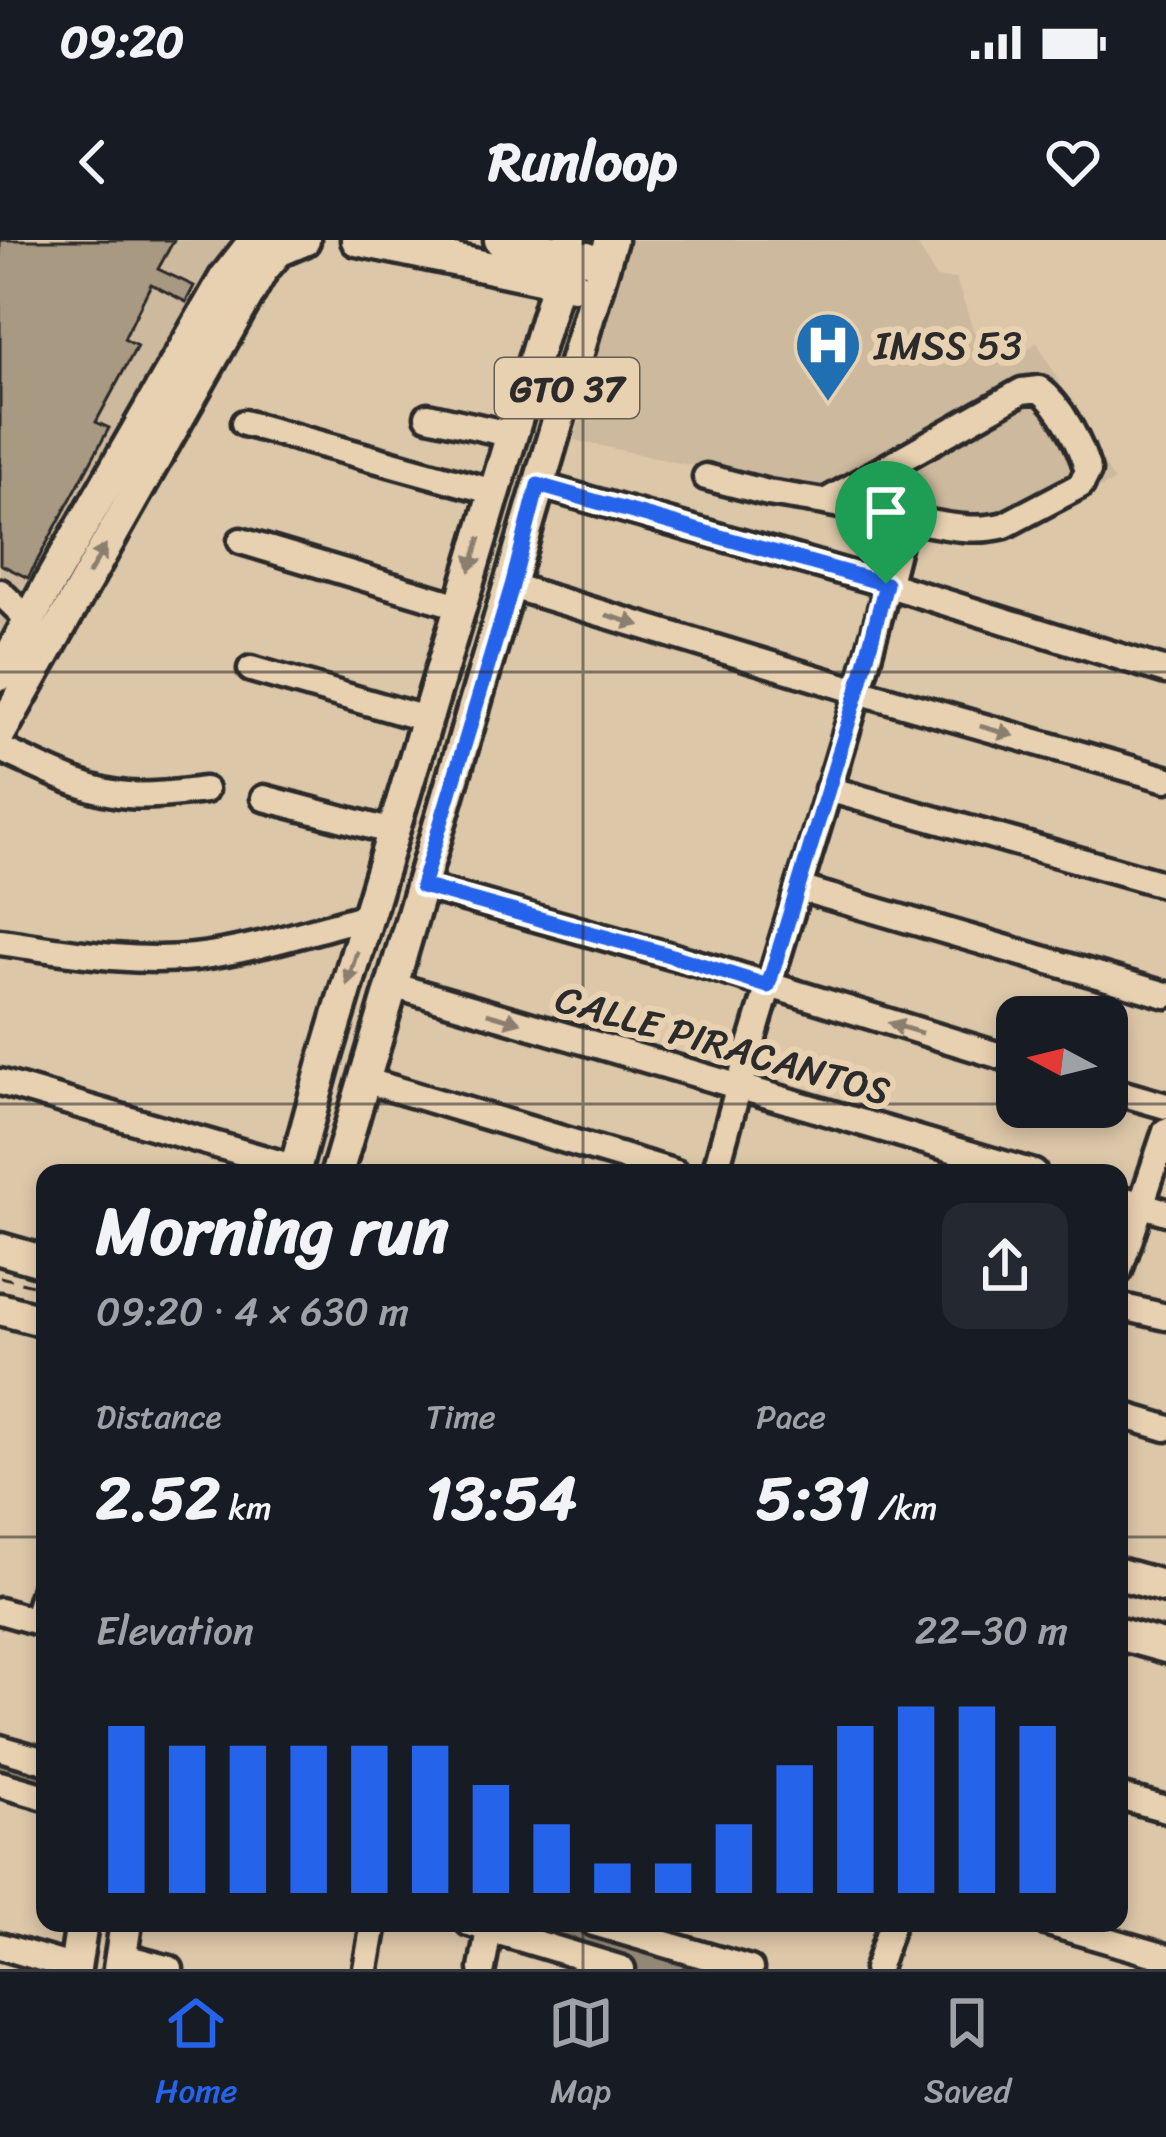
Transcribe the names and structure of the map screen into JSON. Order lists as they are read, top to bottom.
{
  "streets": {
    "main road": ["GTO 37"],
    "street": ["CALLE PIRACANTOS"]
  },
  "crossings": [
    ["GTO 37", "CALLE PIRACANTOS"]
  ],
  "places": {
    "hospital": ["IMSS 53"]
  },
  "north": "left",
  "page": {
    "status": "09:20",
    "header": "Runloop",
    "heading": ["Morning run", "09:20 · 4 × 630 m"],
    "stats": [
      ["Distance", "2.52 km"],
      ["Time", "13:54"],
      ["Pace", "5:31 /km"]
    ],
    "chart": ["Elevation", "22–30 m"],
    "tabs": ["Home", "Map", "Saved"]
  }
}
